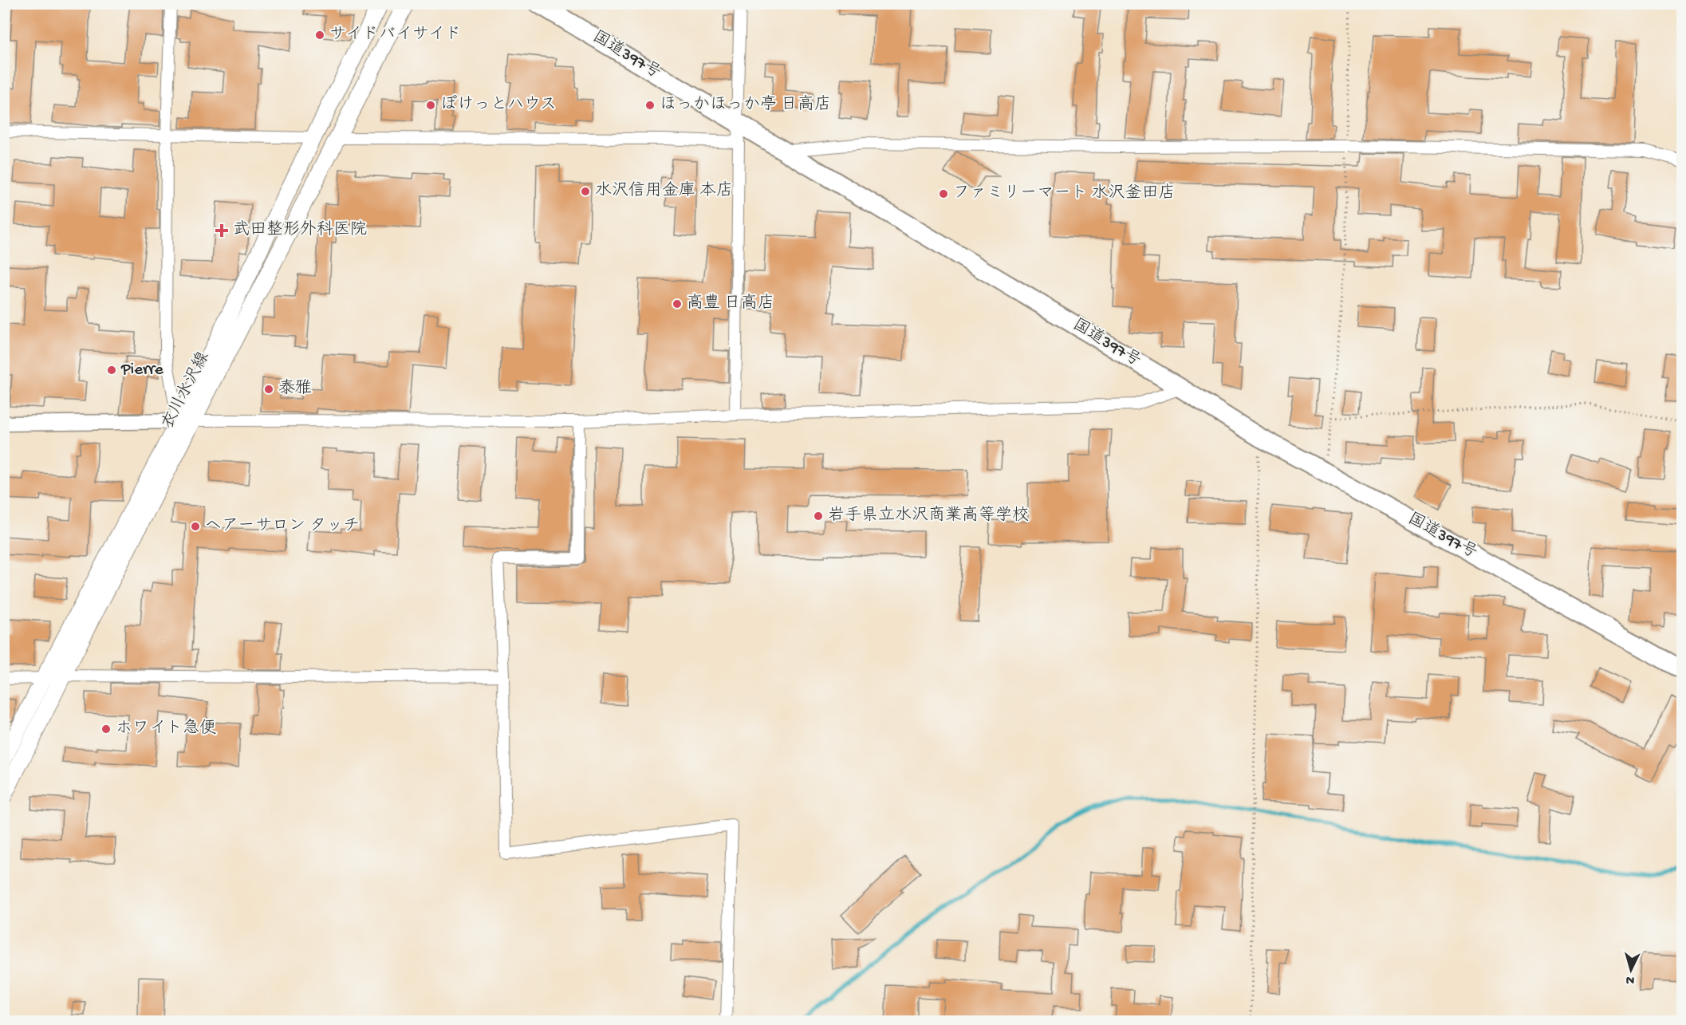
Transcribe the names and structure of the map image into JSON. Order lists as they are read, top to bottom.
{
  "streets": {
    "highway": ["国道397号"],
    "main road": ["衣川水沢線"]
  },
  "places": {
    "other": [
      "サイドバイサイド",
      "ぽけっとハウス",
      "ほっかほっか亭 日高店",
      "水沢信用金庫 本店",
      "ファミリーマート 水沢釜田店",
      "高豊 日高店",
      "Pierre",
      "泰雅",
      "岩手県立水沢商業高等学校",
      "ヘアーサロン タッチ",
      "ホワイト急便"
    ],
    "health": ["武田整形外科医院"]
  },
  "north": "bottom"
}
